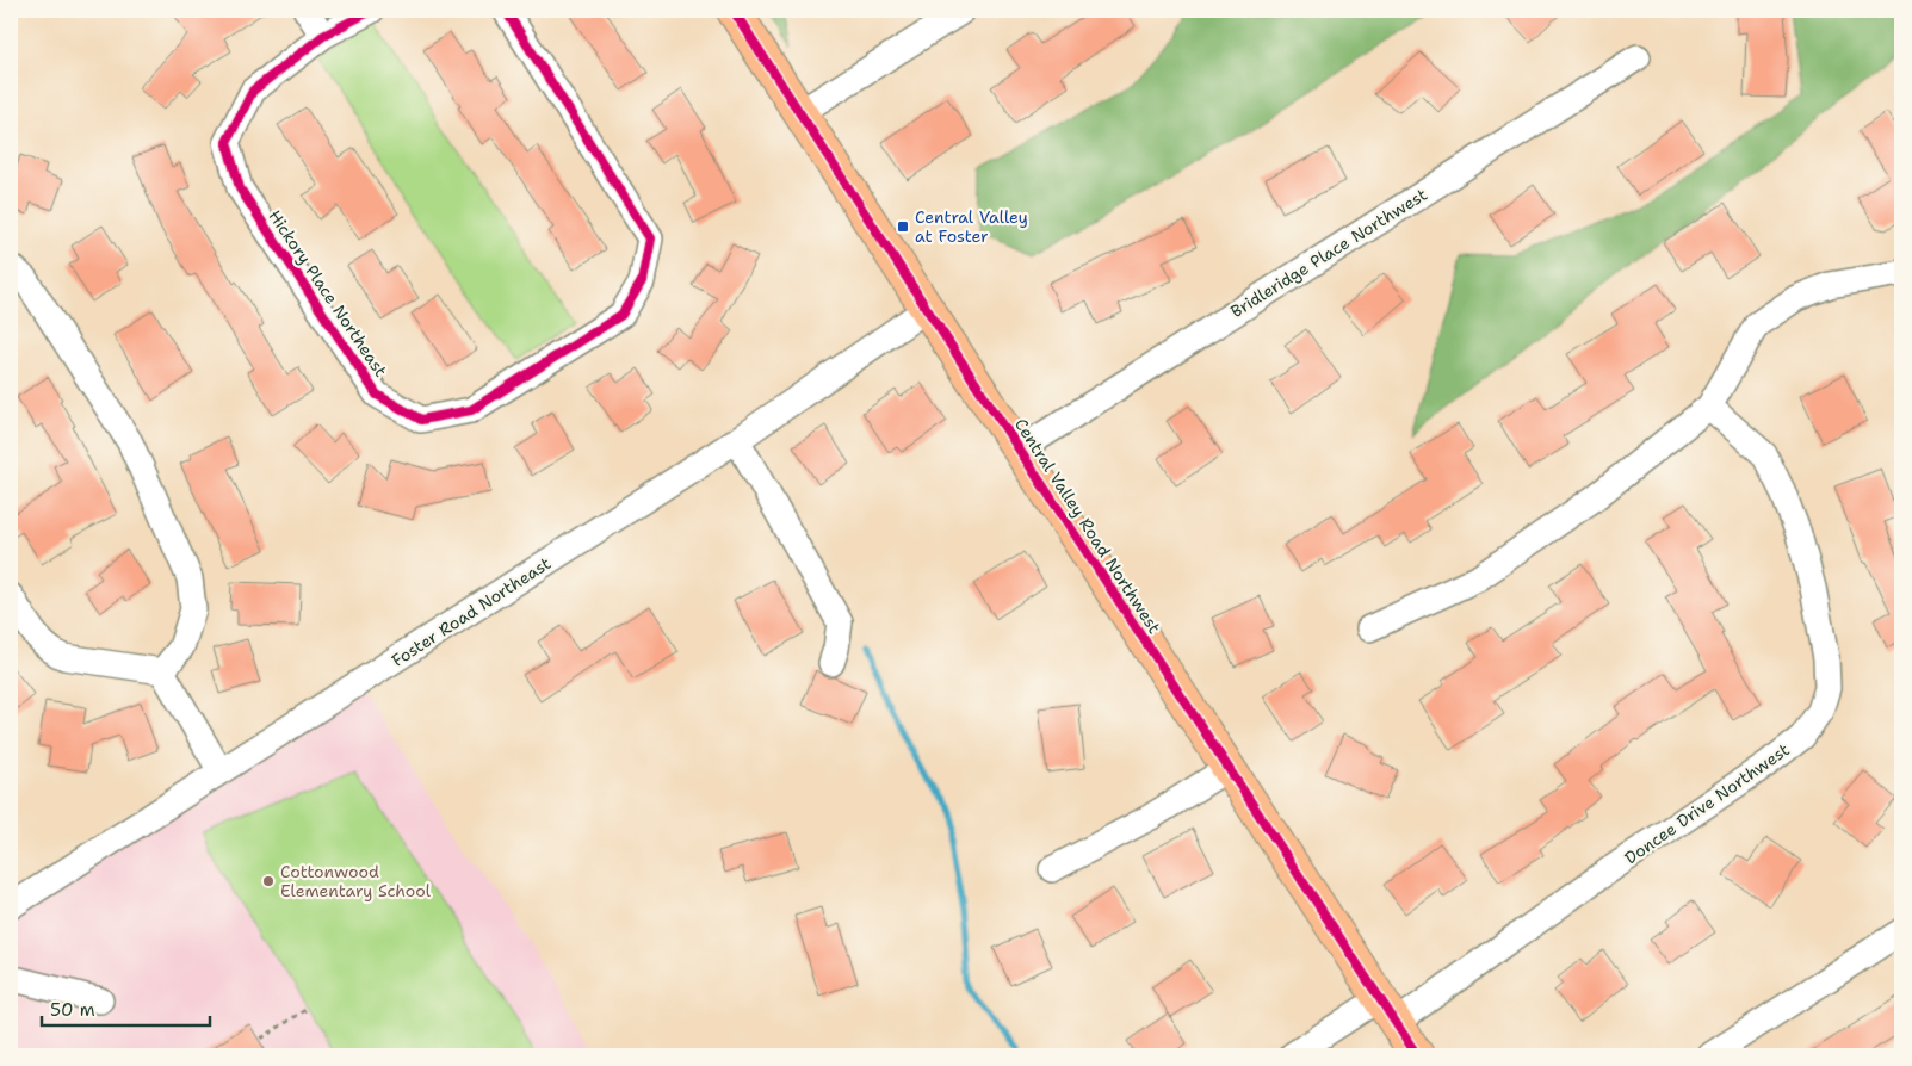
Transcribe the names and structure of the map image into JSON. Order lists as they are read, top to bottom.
{
  "streets": {
    "main road": ["Central Valley Road Northwest"],
    "street": [
      "Bridleridge Place Northwest",
      "Hickory Place Northeast",
      "Foster Road Northeast",
      "Doncee Drive Northwest"
    ]
  },
  "crossings": [
    ["Bridleridge Place Northwest", "Central Valley Road Northwest"],
    ["Central Valley Road Northwest", "Foster Road Northeast"],
    ["Central Valley Road Northwest", "Doncee Drive Northwest"]
  ],
  "places": {
    "transit": ["Central Valley at Foster"],
    "other": ["Cottonwood Elementary School"]
  },
  "scale_bar": "50 m"
}
